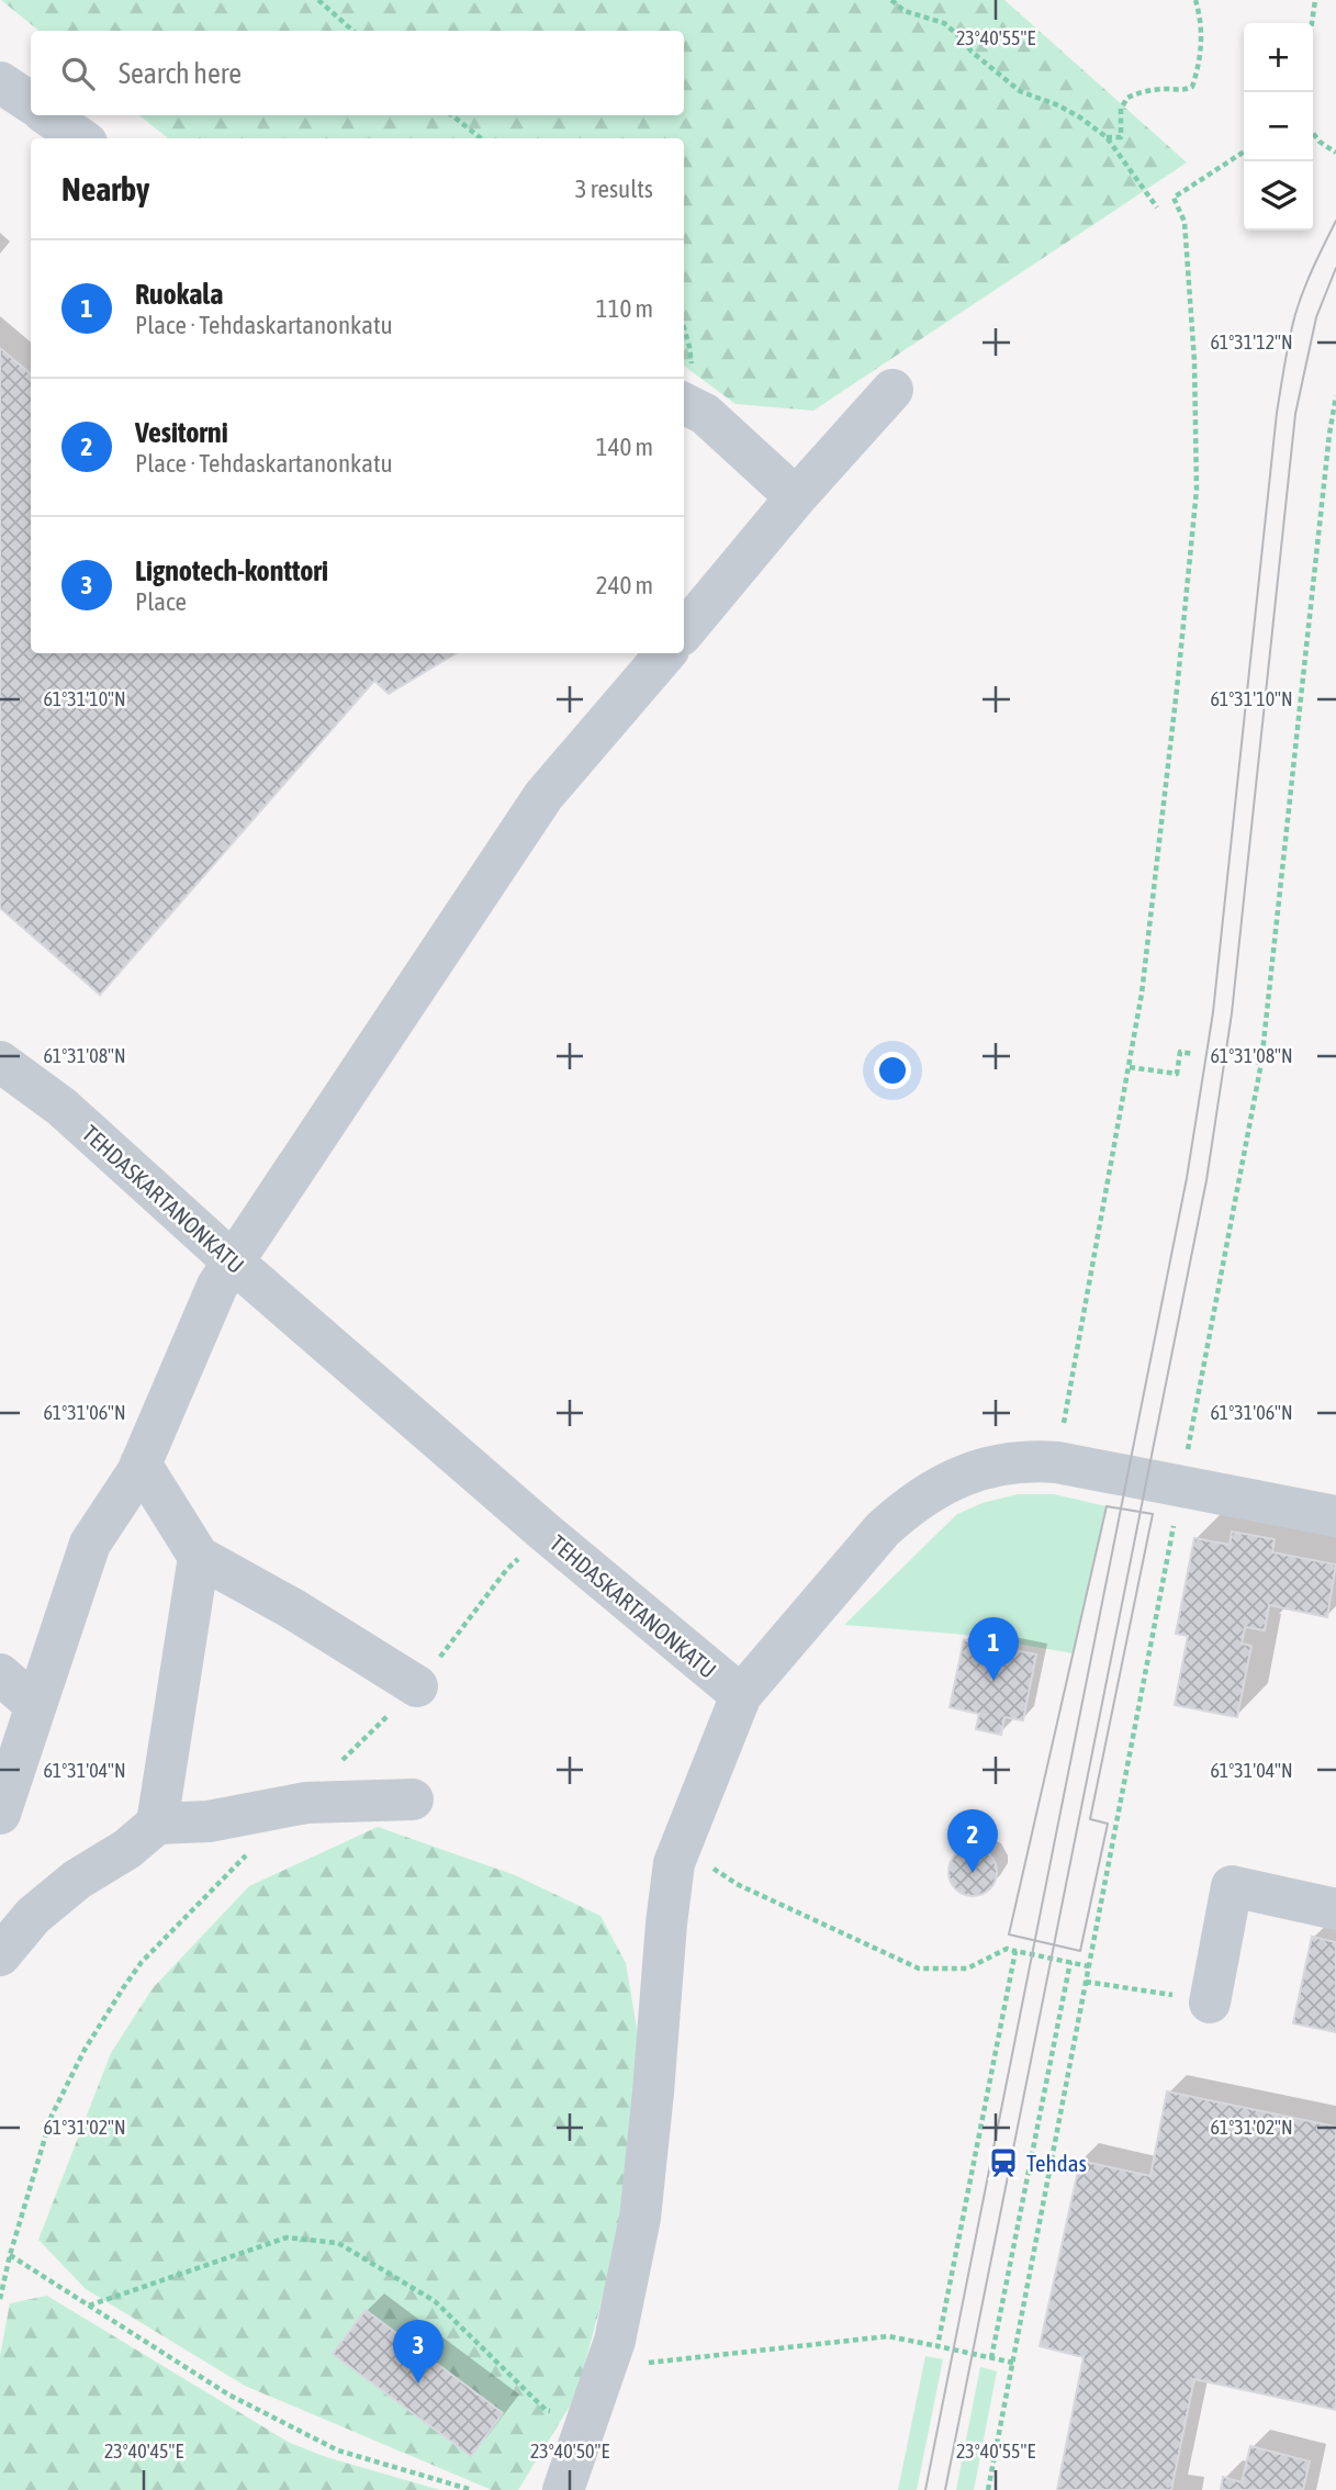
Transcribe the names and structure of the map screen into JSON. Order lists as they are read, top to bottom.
{
  "streets": {
    "street": ["TEHDASKARTANONKATU"]
  },
  "places": {
    "station": ["Tehdas"]
  },
  "page": {
    "map_buttons": ["+", "−"],
    "search": "Search here",
    "heading": ["Nearby", "3 results"],
    "list": [
      {
        "mark": "1",
        "name": "Ruokala",
        "note": "Place · Tehdaskartanonkatu",
        "value": "110 m"
      },
      {
        "mark": "2",
        "name": "Vesitorni",
        "note": "Place · Tehdaskartanonkatu",
        "value": "140 m"
      },
      {
        "mark": "3",
        "name": "Lignotech-konttori",
        "note": "Place",
        "value": "240 m"
      }
    ],
    "pins": ["1", "2", "3"]
  },
  "coordinates": [
    "23°40'55\"E",
    "61°31'12\"N",
    "61°31'10\"N",
    "61°31'08\"N",
    "61°31'06\"N",
    "61°31'04\"N",
    "61°31'02\"N",
    "23°40'45\"E",
    "23°40'50\"E"
  ]
}
